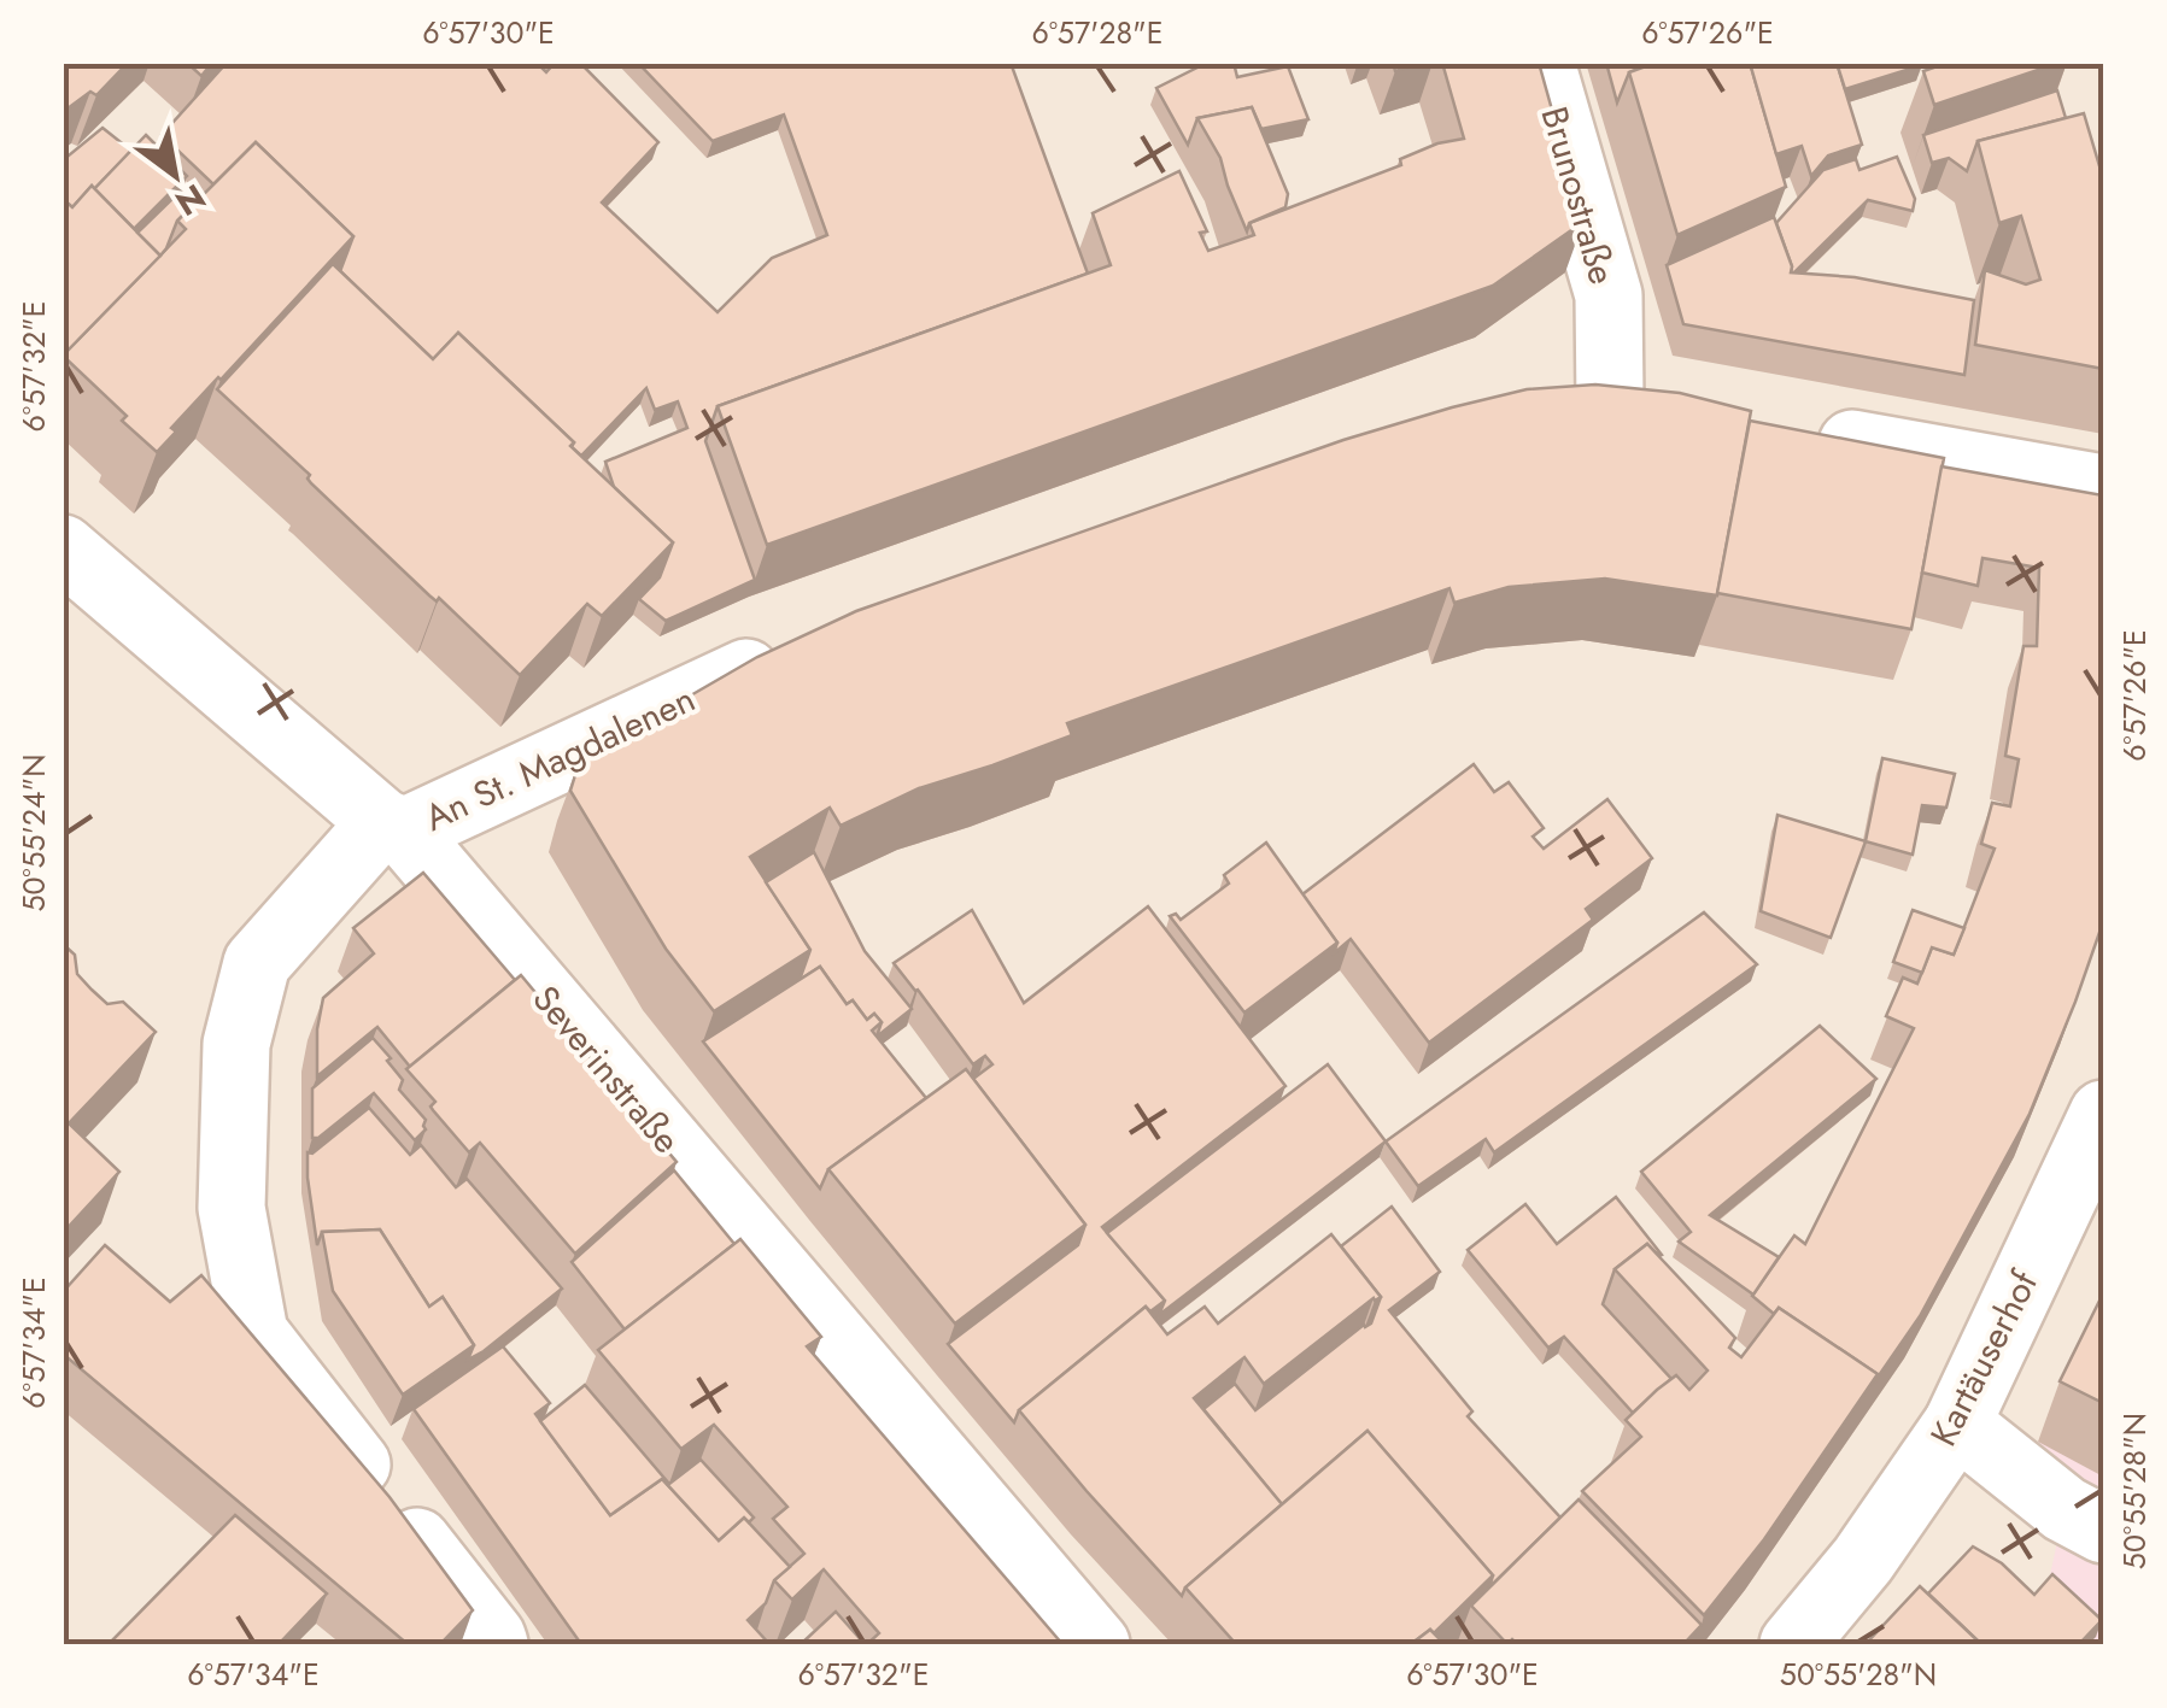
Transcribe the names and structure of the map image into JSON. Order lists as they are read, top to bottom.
{
  "streets": {
    "street": [
      "Brunostraße",
      "An St. Magdalenen",
      "Severinstraße",
      "Kartäuserhof"
    ]
  },
  "crossings": [
    ["An St. Magdalenen", "Severinstraße"]
  ],
  "north": "bottom right",
  "coordinates": [
    "6°57'30\"E",
    "6°57'28\"E",
    "6°57'26\"E",
    "6°57'32\"E",
    "50°55'24\"N",
    "6°57'34\"E",
    "50°55'28\"N"
  ]
}
